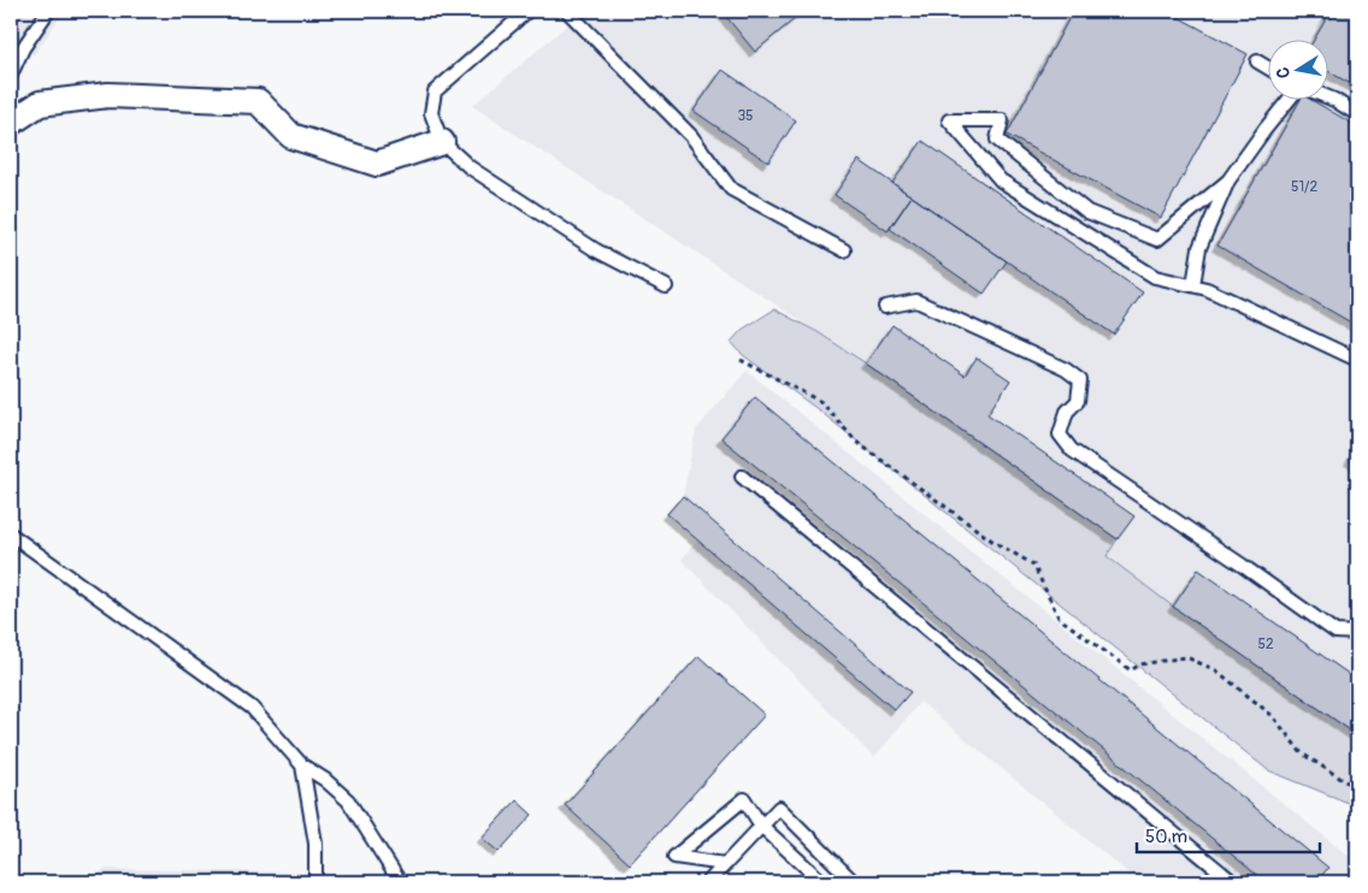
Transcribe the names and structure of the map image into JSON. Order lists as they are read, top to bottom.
{
  "house_numbers": ["35", "51/2", "52"],
  "scale_bar": "50 m",
  "north": "left"
}
